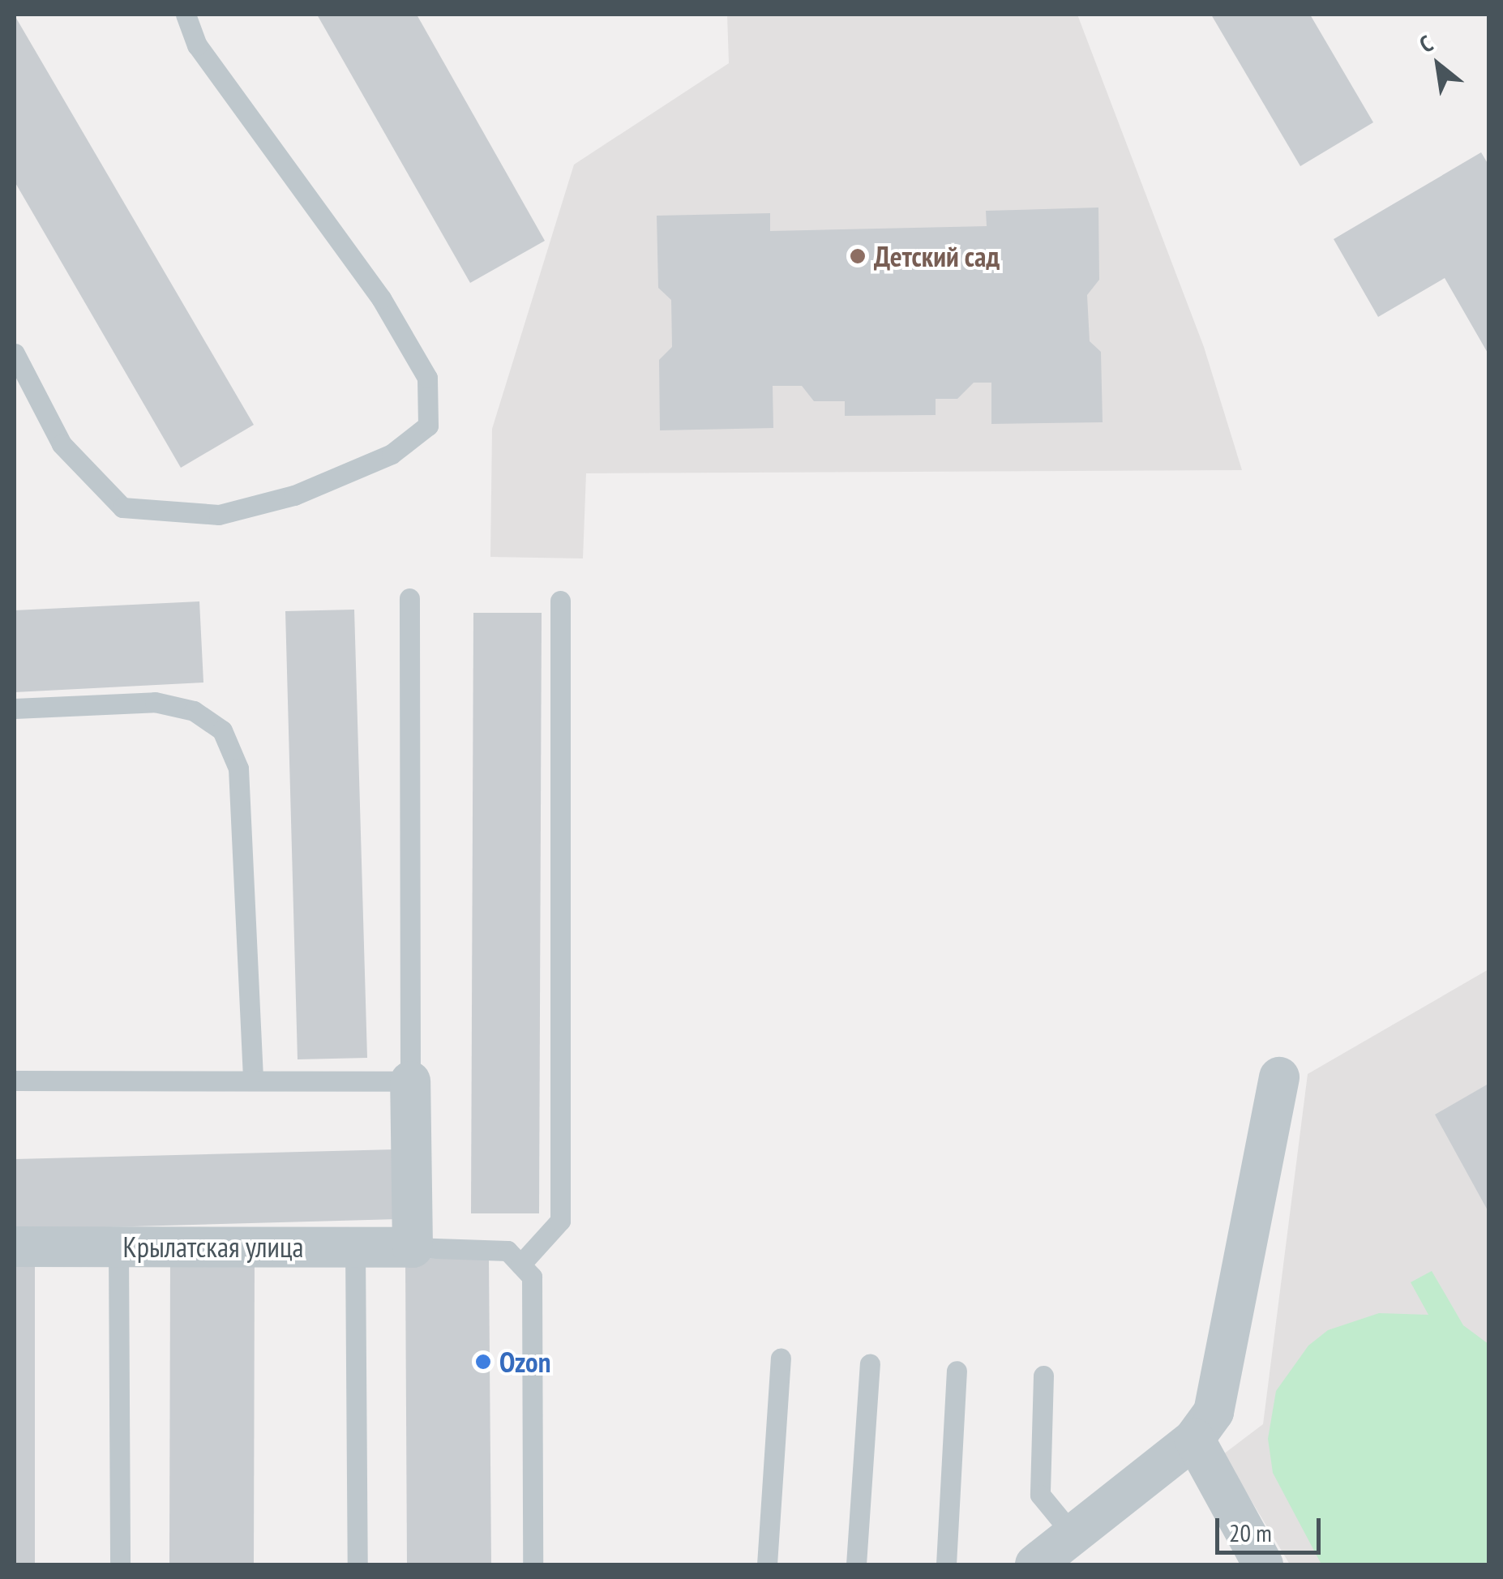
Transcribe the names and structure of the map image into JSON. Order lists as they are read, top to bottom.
{
  "streets": {
    "street": ["Крылатская улица"]
  },
  "places": ["Детский сад", "Ozon"],
  "scale_bar": "20 m",
  "north": "top left"
}
